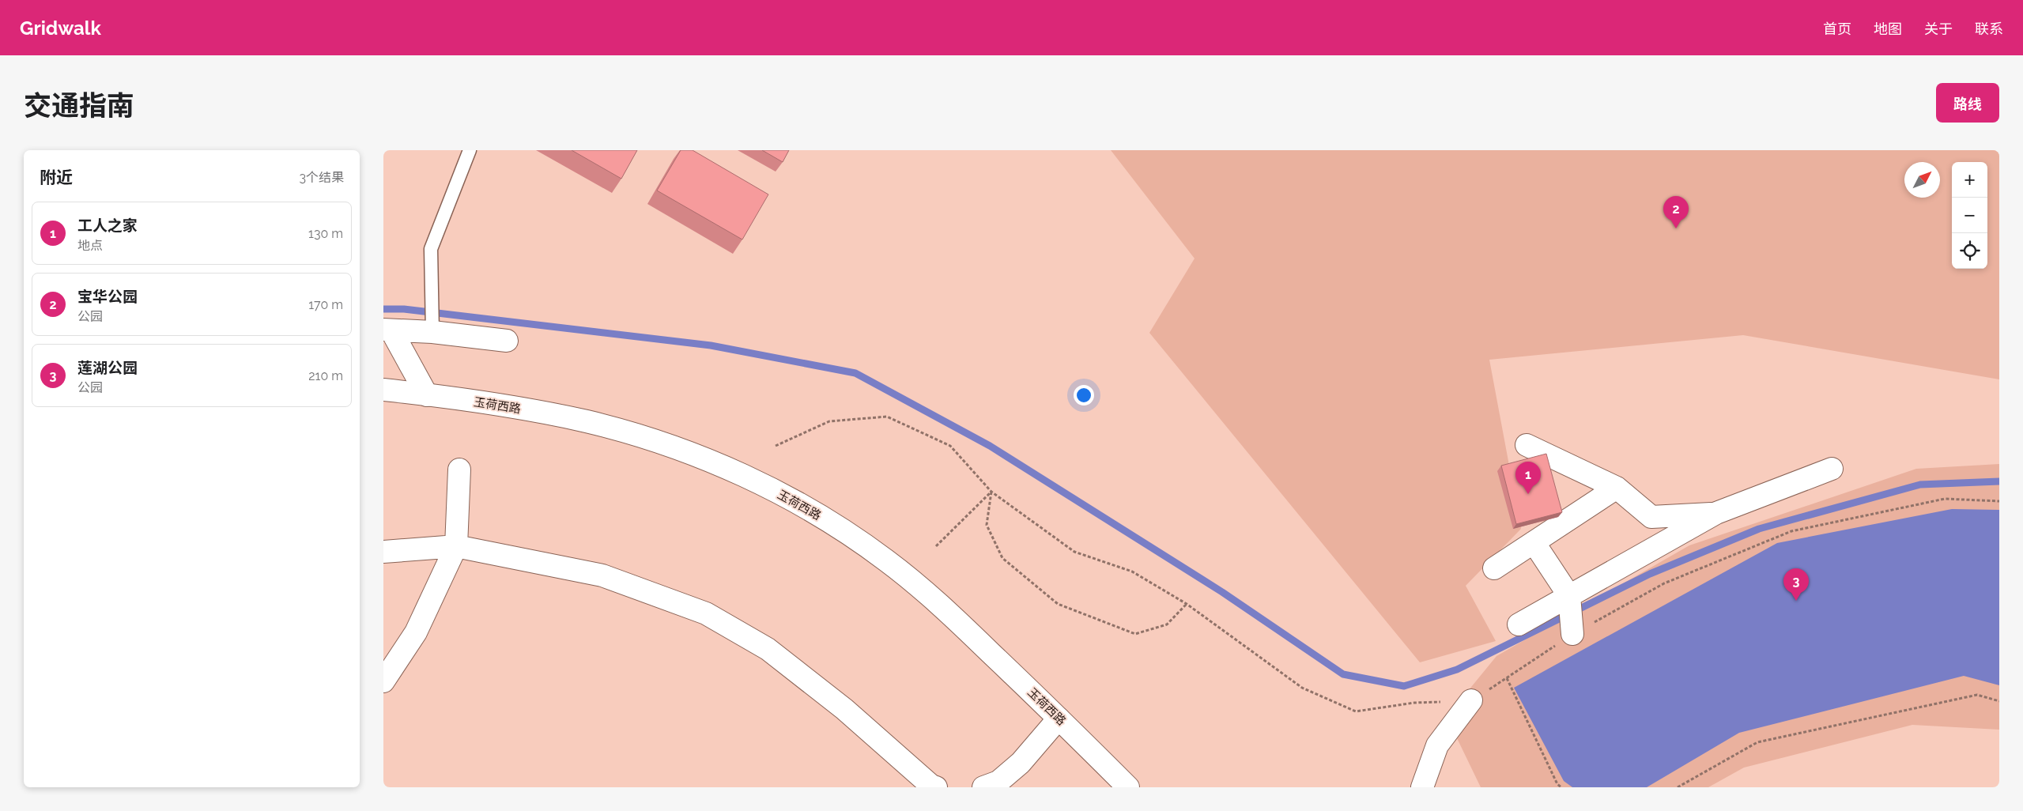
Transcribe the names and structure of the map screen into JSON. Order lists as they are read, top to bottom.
{
  "streets": {
    "street": ["玉荷西路"]
  },
  "north": "top right",
  "page": {
    "header": "Gridwalk",
    "nav": [
      "首页",
      "地图",
      "关于",
      "联系"
    ],
    "title": "交通指南",
    "buttons": "路线",
    "heading": ["附近", "3个结果"],
    "map_buttons": ["+", "−"],
    "pins": ["2", "1", "3"],
    "list": [
      {
        "mark": "1",
        "name": "工人之家",
        "note": "地点",
        "value": "130 m"
      },
      {
        "mark": "2",
        "name": "宝华公园",
        "note": "公园",
        "value": "170 m"
      },
      {
        "mark": "3",
        "name": "莲湖公园",
        "note": "公园",
        "value": "210 m"
      }
    ]
  }
}
